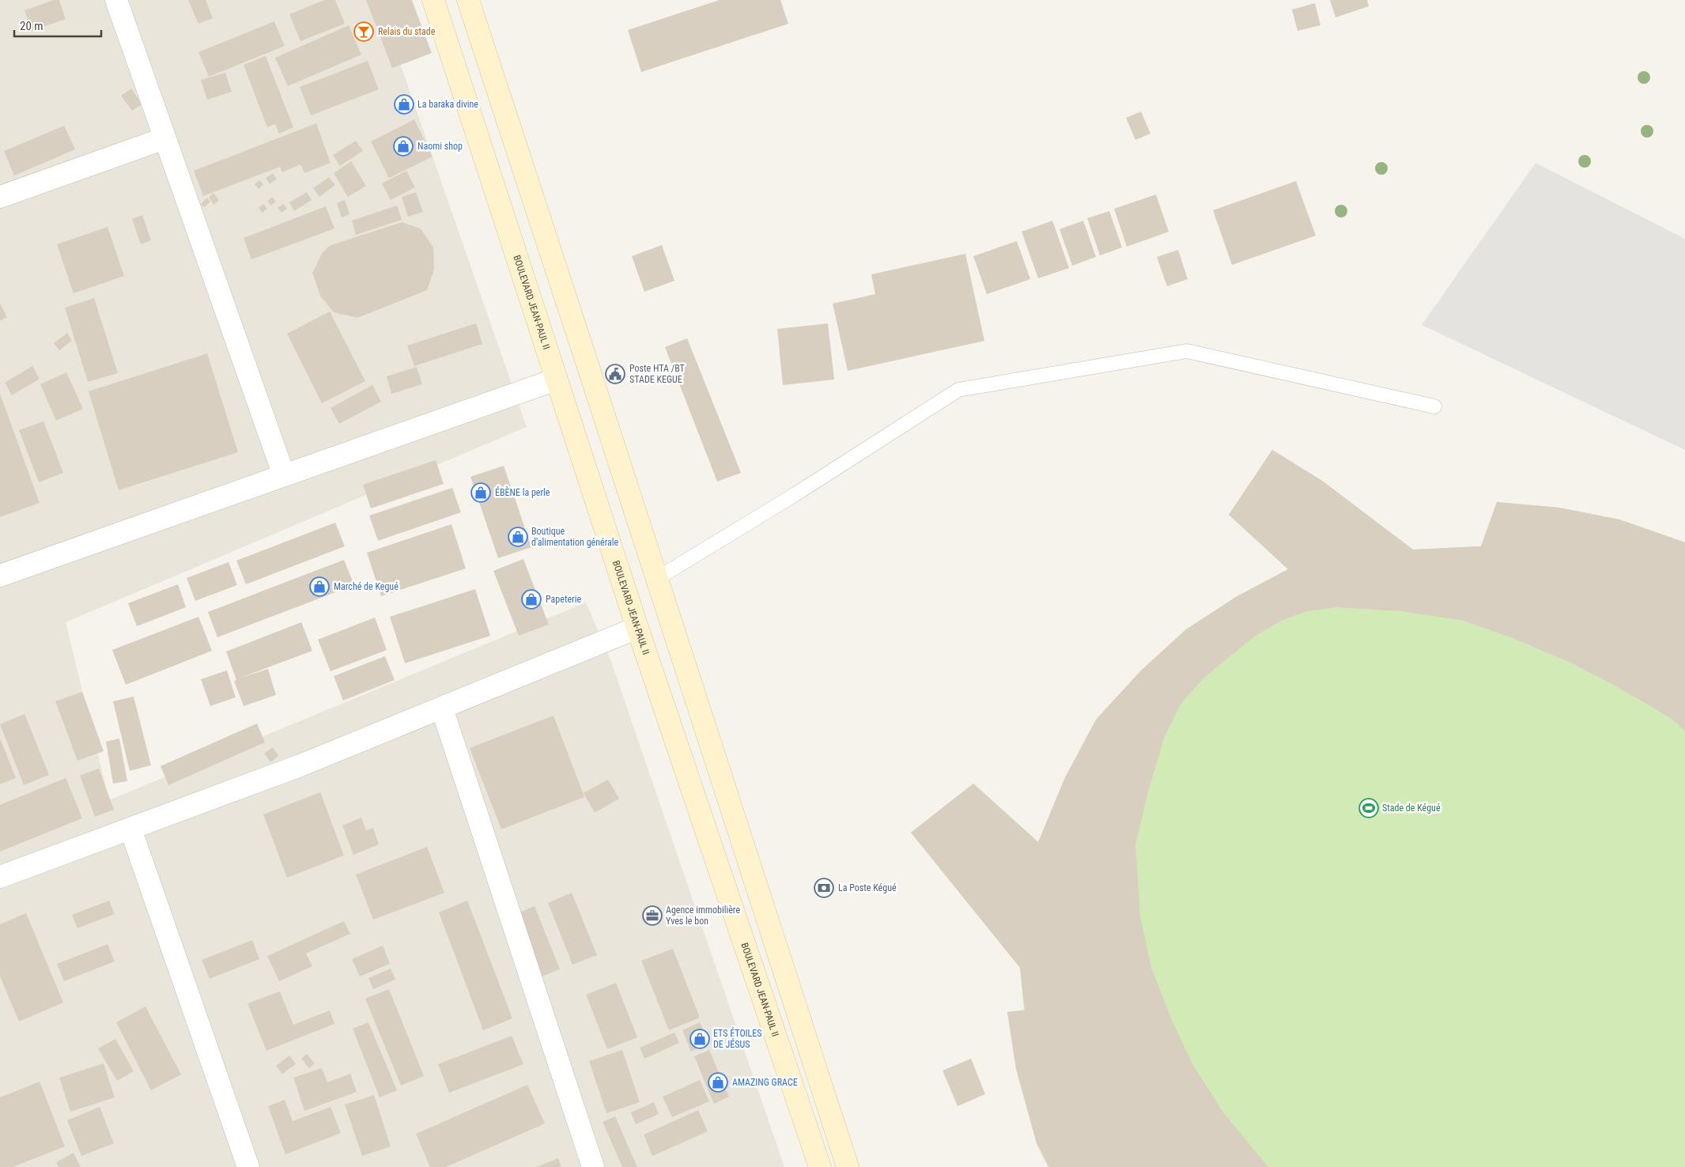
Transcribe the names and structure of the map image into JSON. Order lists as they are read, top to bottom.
{
  "streets": {
    "main road": ["BOULEVARD JEAN-PAUL II"]
  },
  "places": {
    "bar": ["Relais du stade"],
    "shop": [
      "La baraka divine",
      "Naomi shop",
      "ÉBÈNE la perle",
      "Boutique d'alimentation générale",
      "Marché de Kegué",
      "Papeterie",
      "ETS ÉTOILES DE JÉSUS",
      "AMAZING GRACE"
    ],
    "public building": ["Poste HTA /BT STADE KEGUE"],
    "sports": ["Stade de Kégué"],
    "bank": ["La Poste Kégué"],
    "office": ["Agence immobilière Yves le bon"]
  },
  "scale_bar": "20 m"
}
